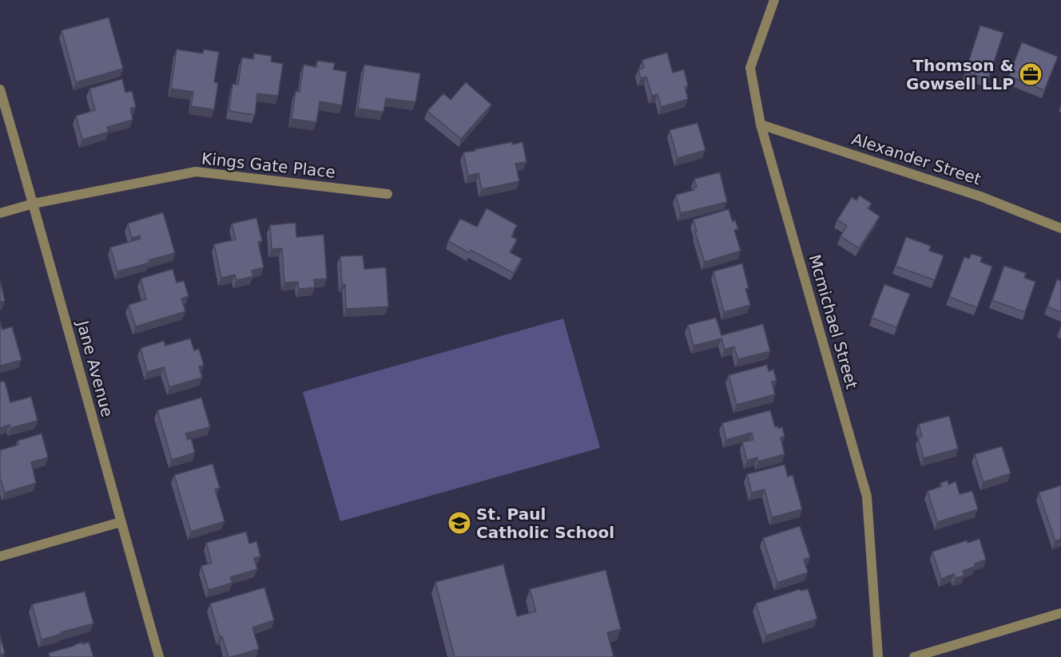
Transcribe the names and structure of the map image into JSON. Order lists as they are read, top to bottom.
{
  "streets": {
    "street": [
      "Alexander Street",
      "Kings Gate Place",
      "Mcmichael Street",
      "Jane Avenue"
    ]
  },
  "crossings": [
    ["Alexander Street", "Mcmichael Street"],
    ["Kings Gate Place", "Jane Avenue"]
  ],
  "places": {
    "office": ["Thomson & Gowsell LLP"],
    "school or university": ["St. Paul Catholic School"]
  }
}
